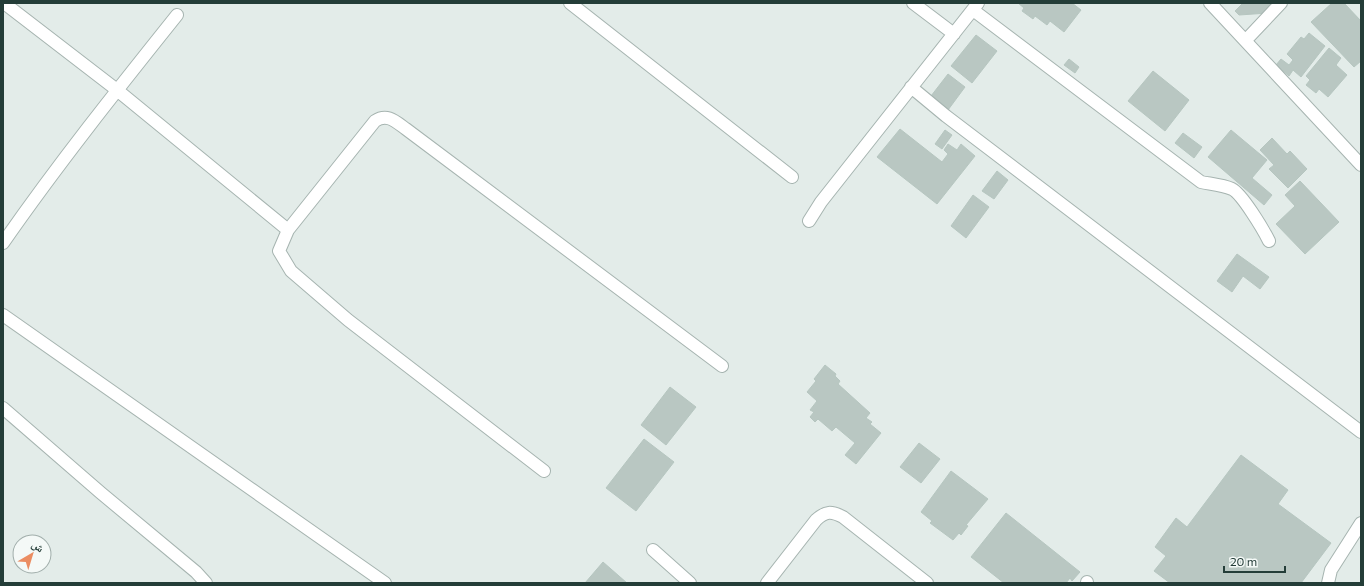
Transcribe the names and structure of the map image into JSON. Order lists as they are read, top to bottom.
{
  "scale_bar": "20 m",
  "north": "top right"
}
